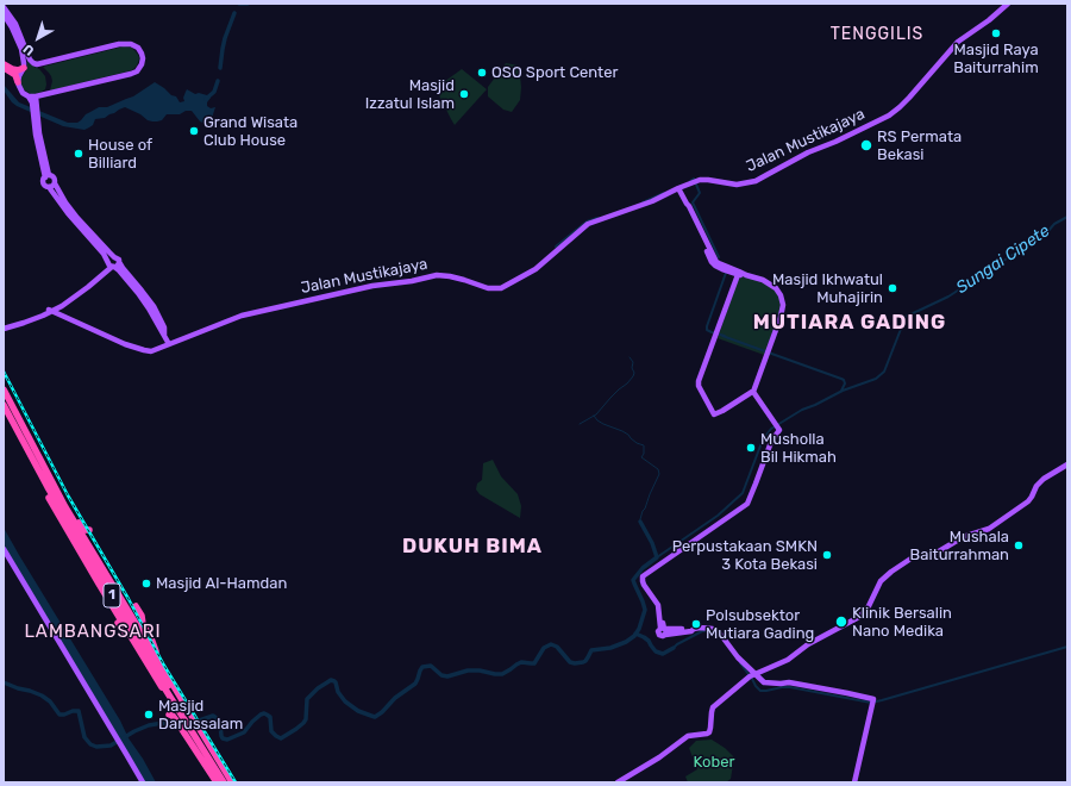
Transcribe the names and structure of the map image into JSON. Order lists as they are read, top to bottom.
{
  "streets": {
    "highway": ["1"],
    "main road": ["Jalan Mustikajaya"]
  },
  "districts": [
    "TENGGILIS",
    "MUTIARA GADING",
    "DUKUH BIMA",
    "LAMBANGSARI"
  ],
  "water": ["Sungai Cipete"],
  "parks": ["Kober"],
  "places": [
    "Masjid Raya Baiturrahim",
    "OSO Sport Center",
    "Masjid Izzatul Islam",
    "Grand Wisata Club House",
    "RS Permata Bekasi",
    "House of Billiard",
    "Masjid Ikhwatul Muhajirin",
    "Musholla Bil Hikmah",
    "Mushala Baiturrahman",
    "Perpustakaan SMKN 3 Kota Bekasi",
    "Masjid Al-Hamdan",
    "Klinik Bersalin Nano Medika",
    "Polsubsektor Mutiara Gading",
    "Masjid Darussalam"
  ],
  "north": "bottom left"
}
